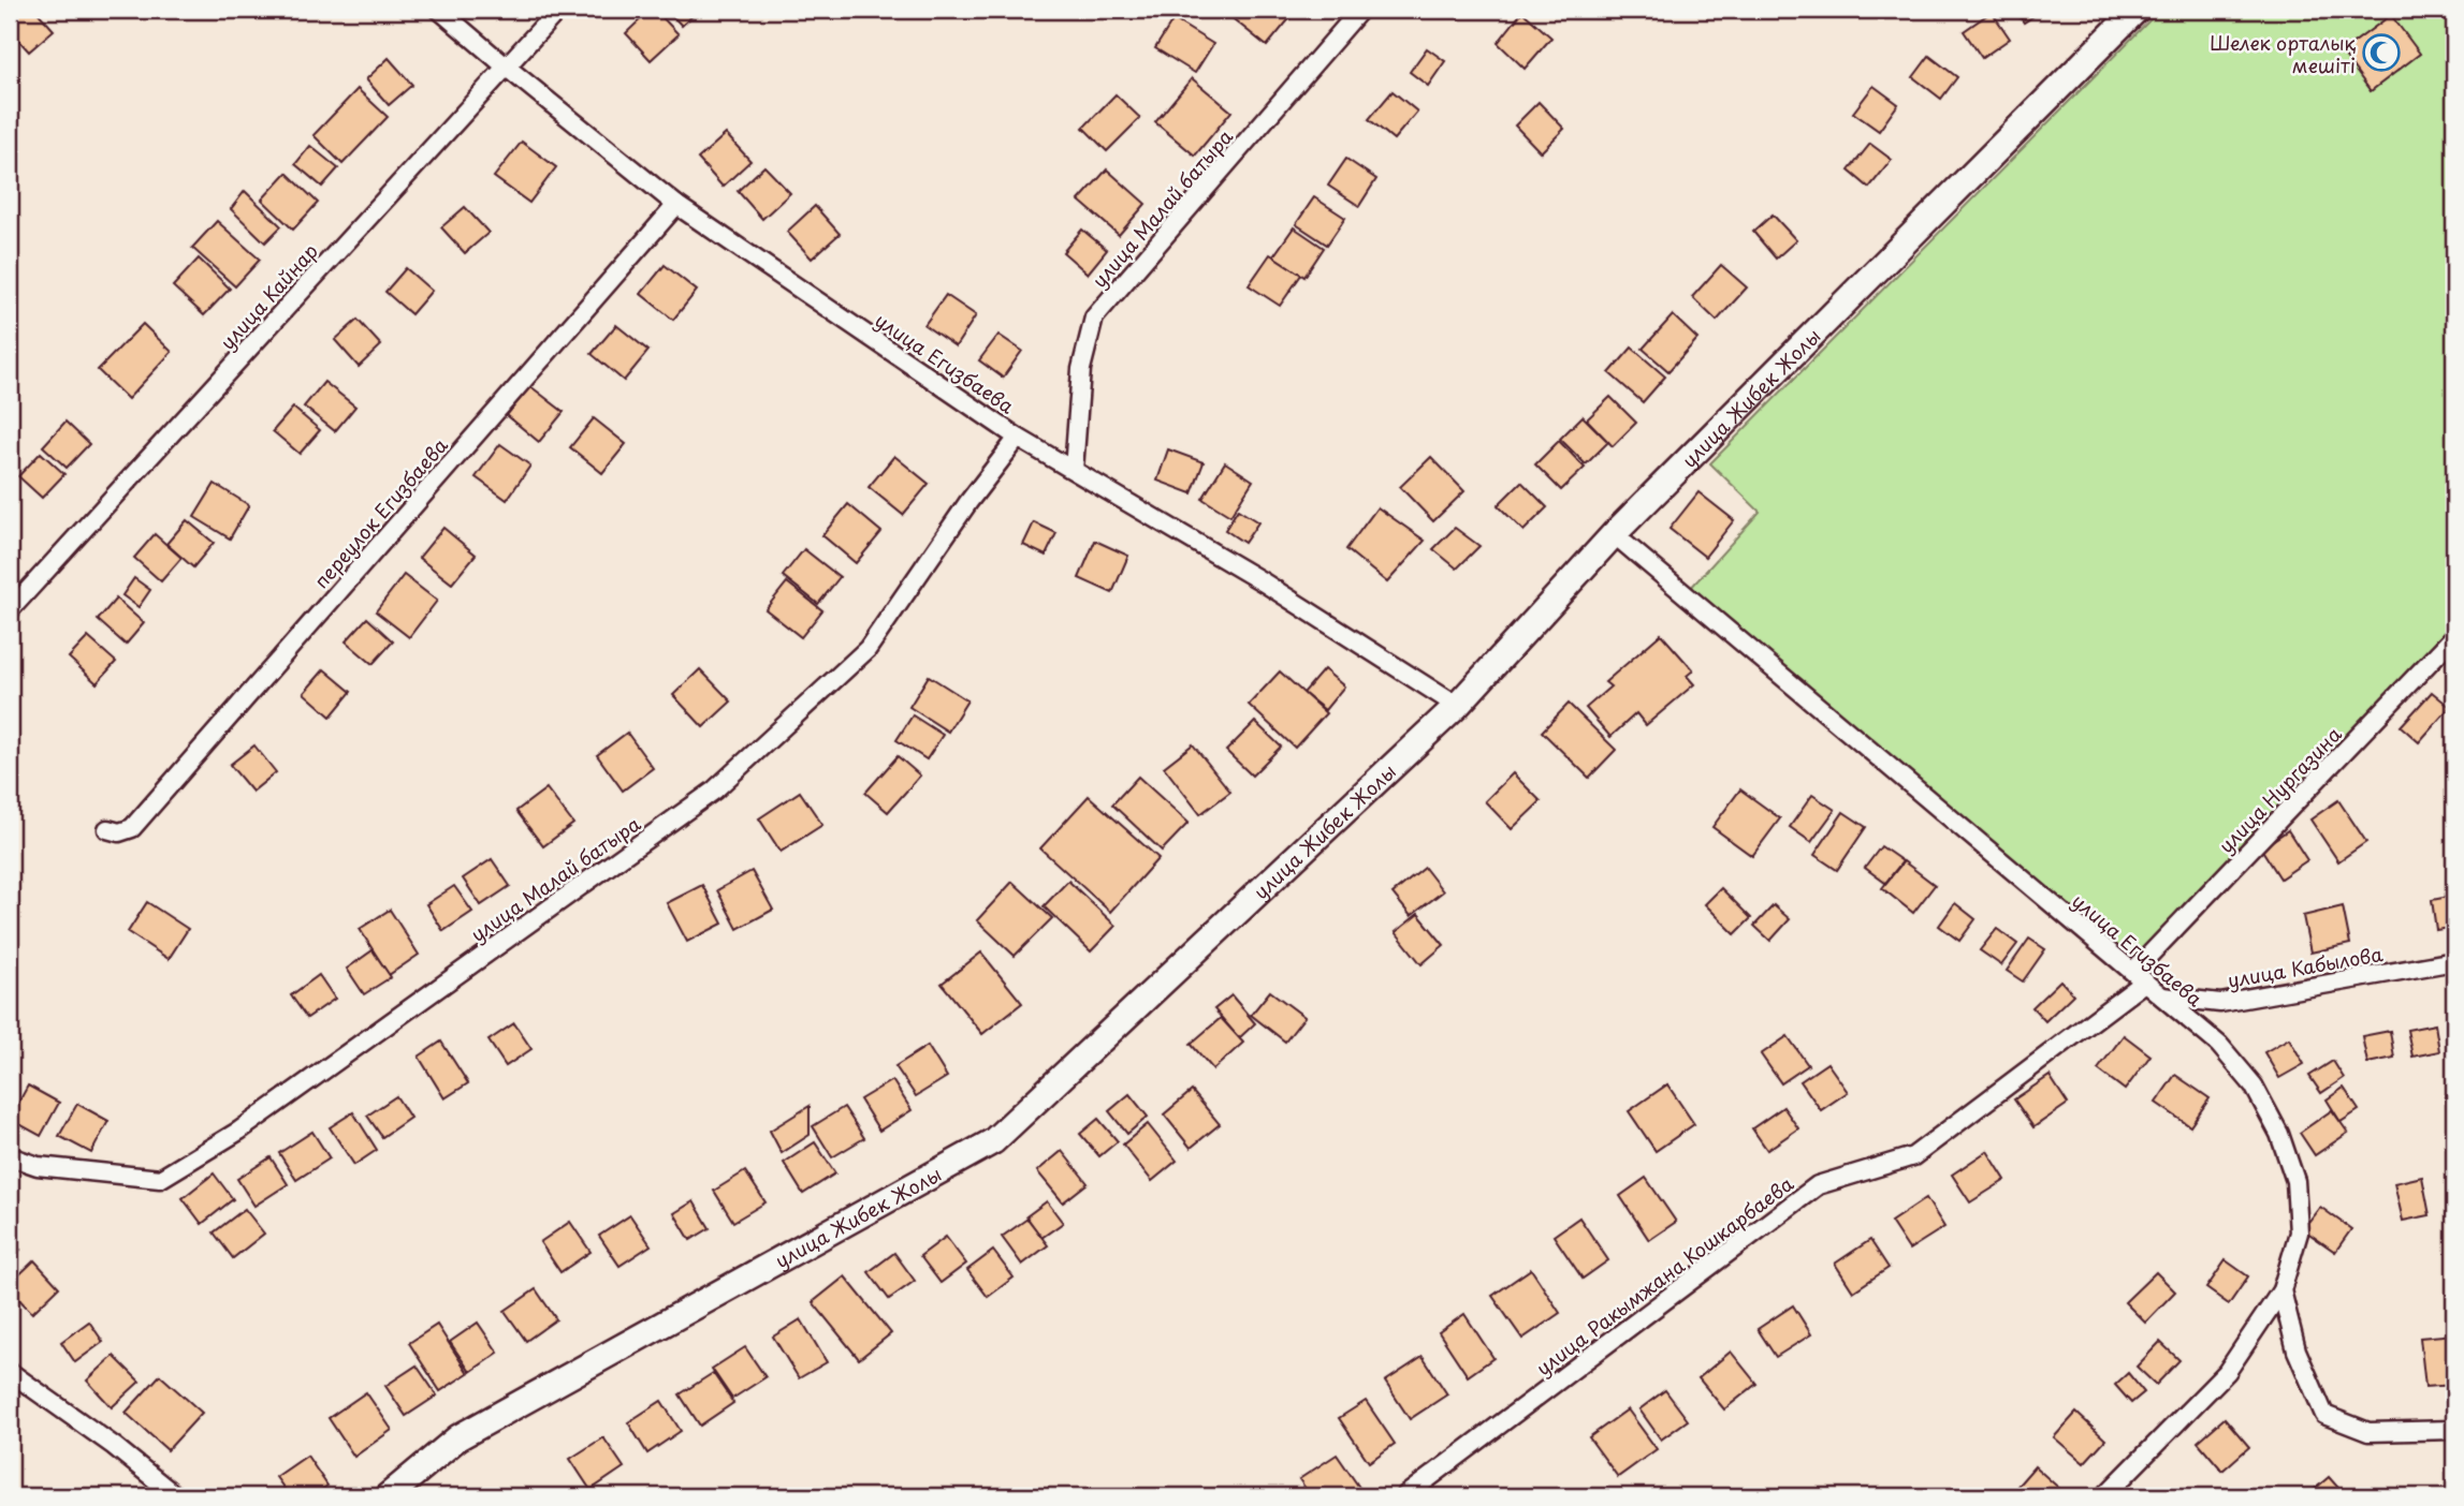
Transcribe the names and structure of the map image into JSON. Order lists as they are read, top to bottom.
{
  "streets": {
    "main road": ["улица Жибек Жолы"],
    "street": [
      "улица Малай батыра",
      "улица Кайнар",
      "улица Егизбаева",
      "переулок Егизбаева",
      "улица Нургазина",
      "улица Кабылова",
      "улица Ракымжана Кошкарбаева"
    ]
  },
  "crossings": [
    ["улица Малай батыра", "улица Егизбаева"],
    ["улица Кайнар", "улица Егизбаева"],
    ["улица Егизбаева", "улица Жибек Жолы"],
    ["улица Егизбаева", "переулок Егизбаева"],
    ["улица Егизбаева", "улица Нургазина"],
    ["улица Егизбаева", "улица Кабылова"],
    ["улица Егизбаева", "улица Ракымжана Кошкарбаева"],
    ["улица Нургазина", "улица Ракымжана Кошкарбаева"]
  ],
  "places": {
    "mosque": ["Шелек орталық мешіті"]
  }
}
